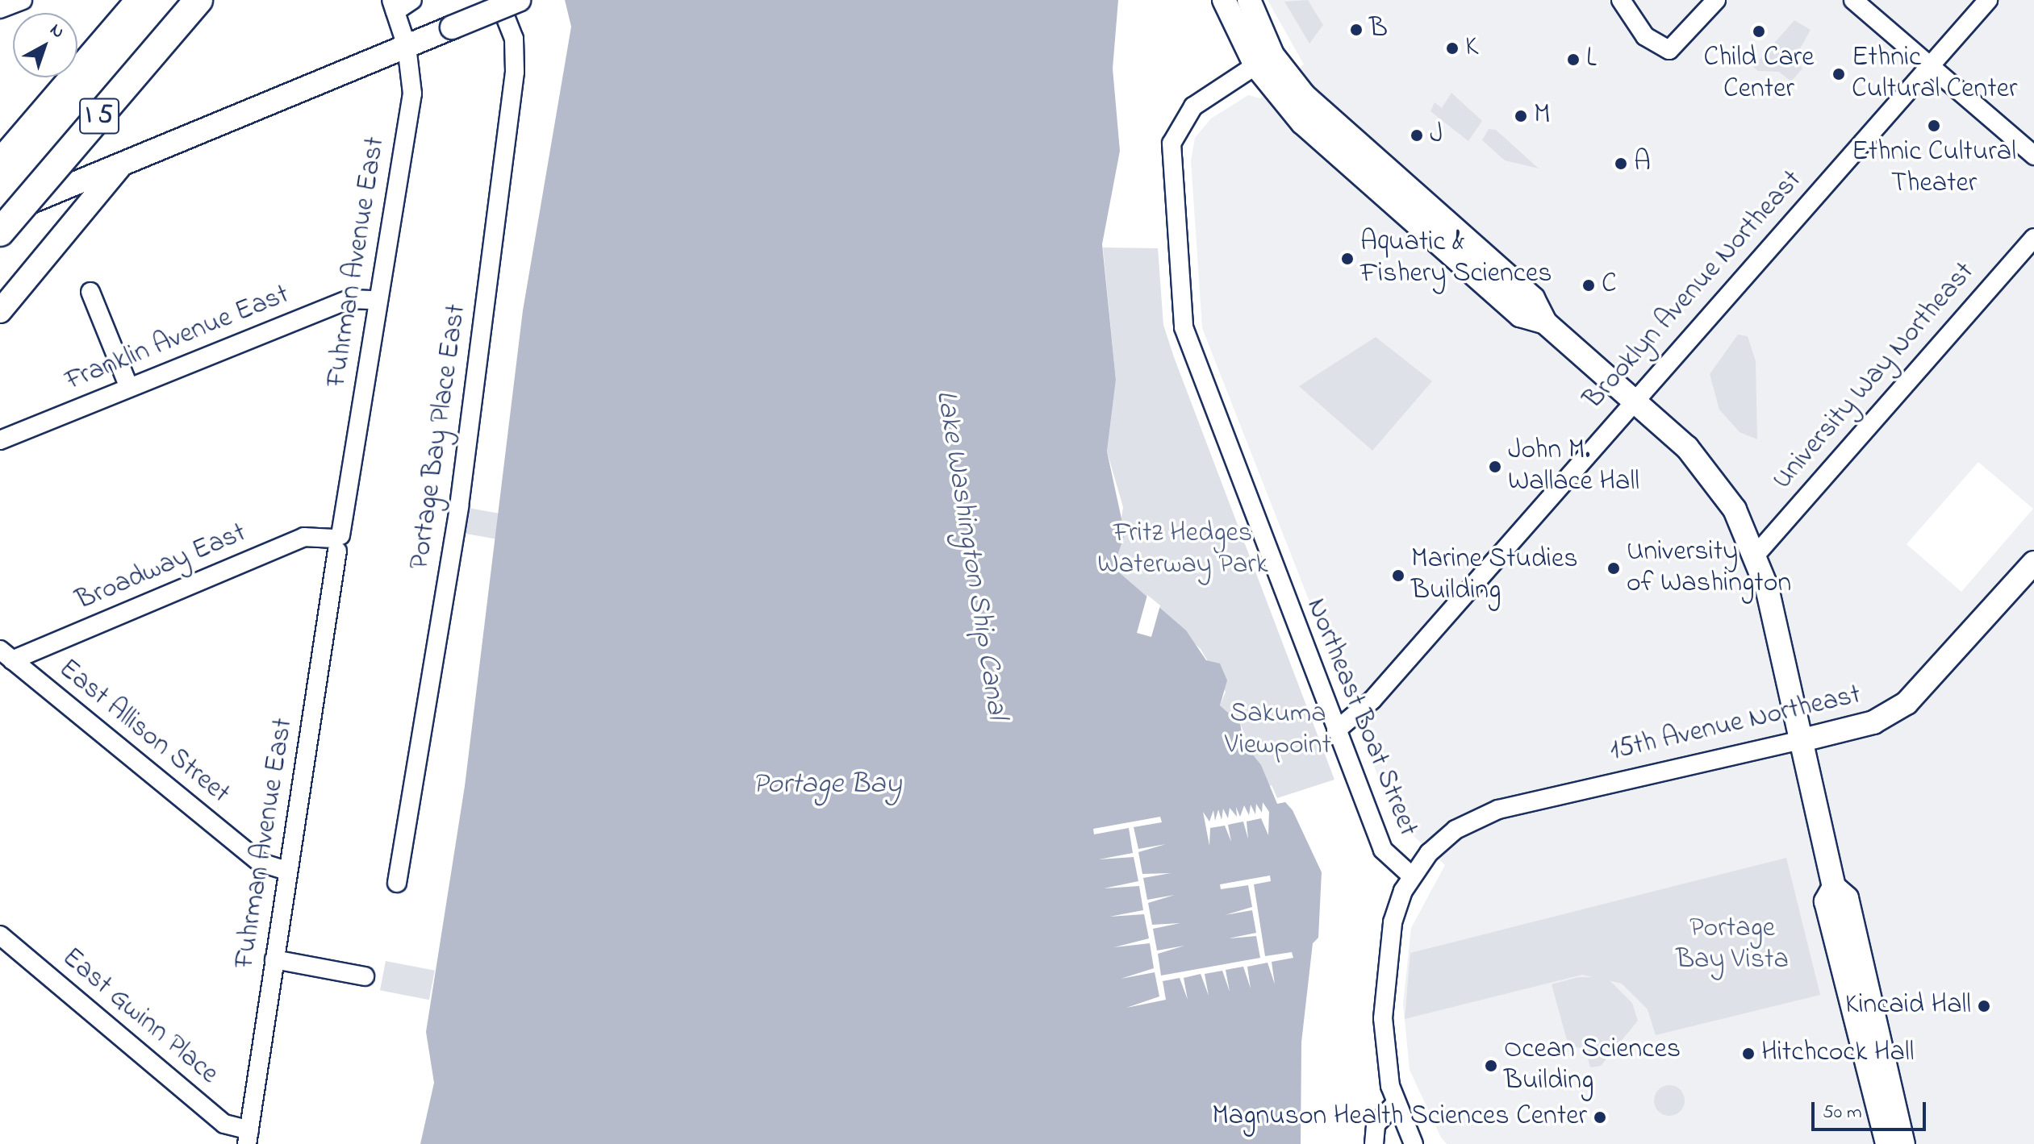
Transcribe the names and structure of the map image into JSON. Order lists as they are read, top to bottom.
{
  "streets": {
    "highway": ["I 5"],
    "main road": ["15th Avenue Northeast"],
    "street": [
      "Fuhrman Avenue East",
      "Brooklyn Avenue Northeast",
      "Franklin Avenue East",
      "University Way Northeast",
      "Portage Bay Place East",
      "Broadway East",
      "Northeast Boat Street",
      "East Allison Street",
      "East Gwinn Place"
    ]
  },
  "crossings": [
    ["Fuhrman Avenue East", "Franklin Avenue East"],
    ["Fuhrman Avenue East", "Broadway East"],
    ["Fuhrman Avenue East", "East Allison Street"],
    ["Fuhrman Avenue East", "East Gwinn Place"],
    ["Brooklyn Avenue Northeast", "Northeast Boat Street"],
    ["Broadway East", "East Allison Street"],
    ["Northeast Boat Street", "15th Avenue Northeast"]
  ],
  "water": ["Lake Washington Ship Canal", "Portage Bay"],
  "parks": ["Fritz Hedges Waterway Park", "Sakuma Viewpoint", "Portage Bay Vista"],
  "places": [
    "B",
    "Child Care Center",
    "K",
    "L",
    "Ethnic Cultural Center",
    "M",
    "Ethnic Cultural Theater",
    "J",
    "A",
    "Aquatic & Fishery Sciences",
    "C",
    "John M. Wallace Hall",
    "University of Washington",
    "Marine Studies Building",
    "Kincaid Hall",
    "Hitchcock Hall",
    "Ocean Sciences Building",
    "Magnuson Health Sciences Center"
  ],
  "scale_bar": "50 m",
  "north": "top right"
}
